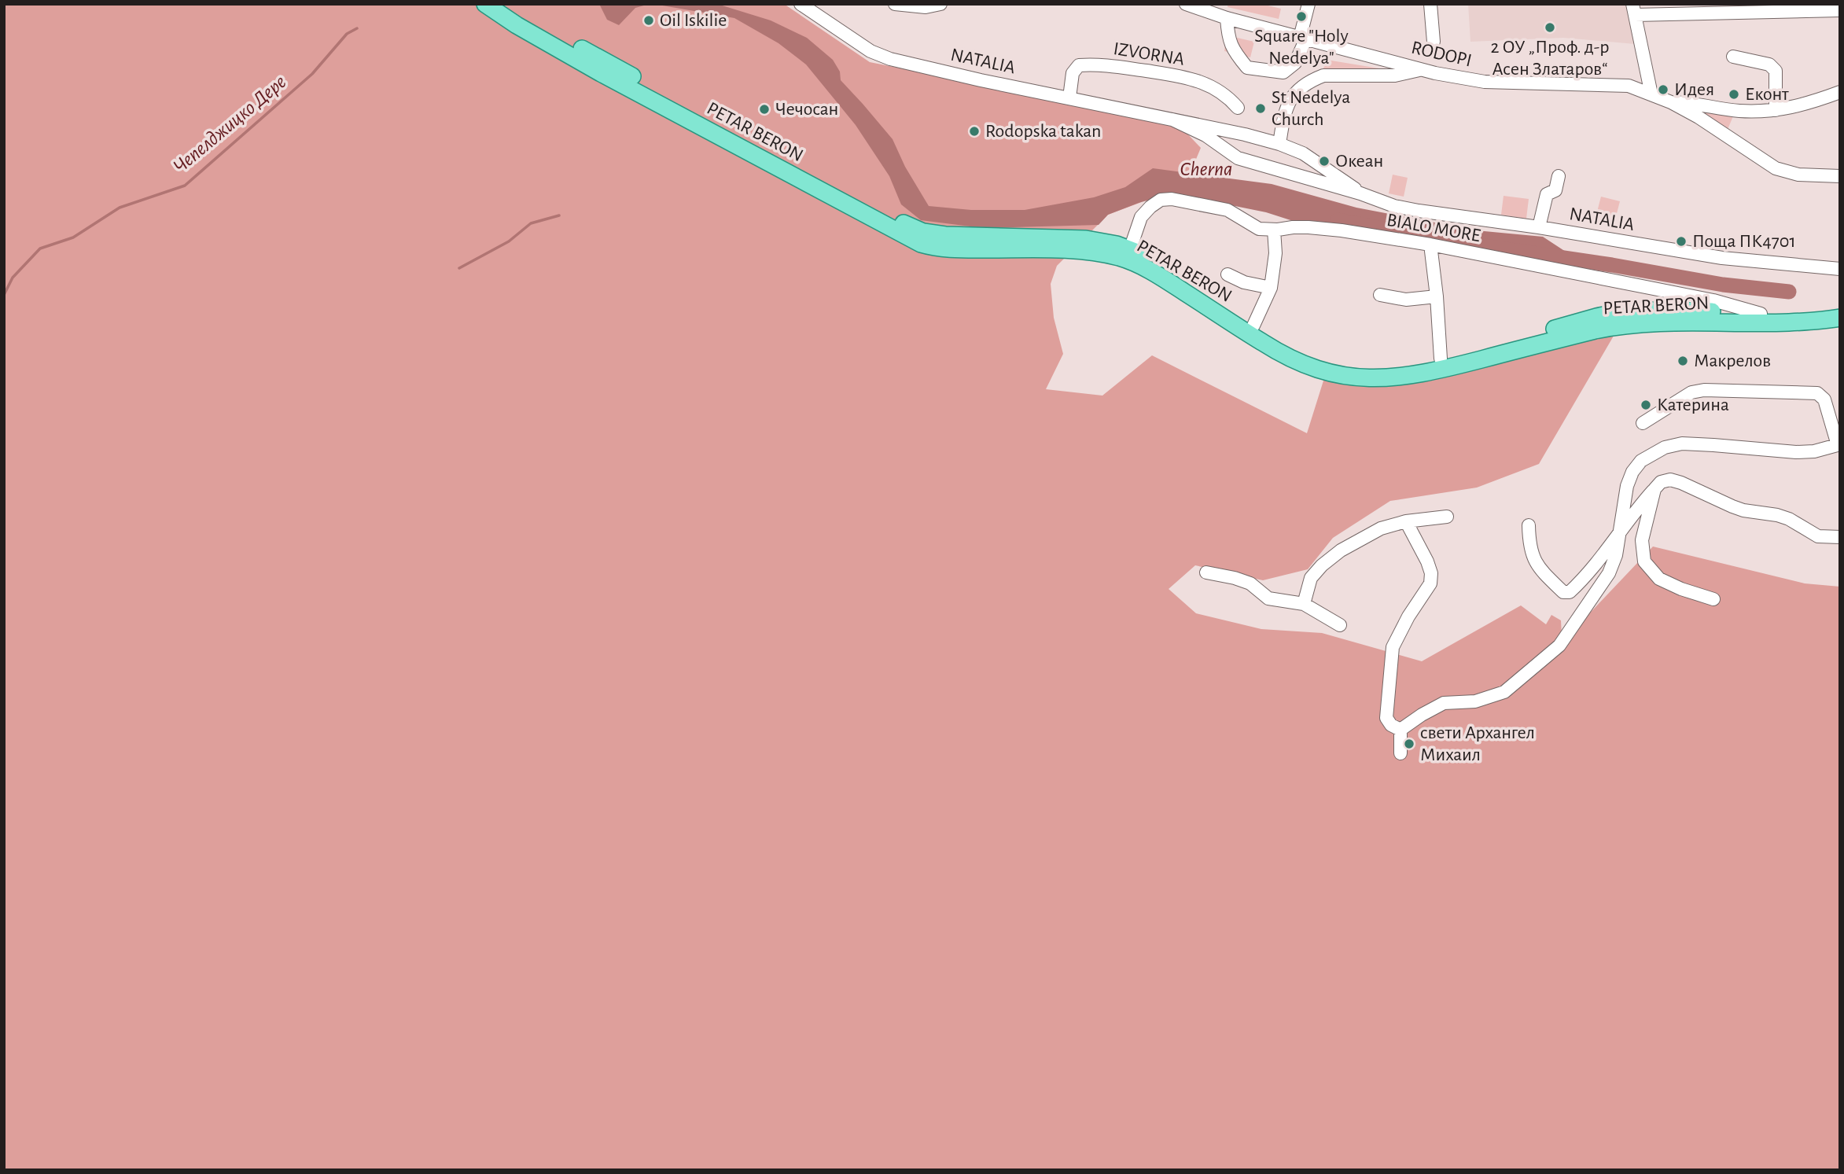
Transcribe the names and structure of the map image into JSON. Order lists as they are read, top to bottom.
{
  "streets": {
    "main road": ["PETAR BERON"],
    "street": [
      "IZVORNA",
      "RODOPI",
      "NATALIA",
      "BIALO MORE"
    ]
  },
  "crossings": [
    ["IZVORNA", "NATALIA"],
    ["PETAR BERON", "BIALO MORE"]
  ],
  "water": ["Чепелджицко Дере", "Cherna"],
  "places": [
    "Square \"Holy Nedelya\"",
    "Oil Iskilie",
    "2 ОУ „Проф. д-р Асен Златаров“",
    "Идея",
    "Еконт",
    "St Nedelya Church",
    "Чечосан",
    "Rodopska takan",
    "Океан",
    "Поща ПК4701",
    "Макрелов",
    "Катерина",
    "свети Архангел Михаил"
  ]
}
